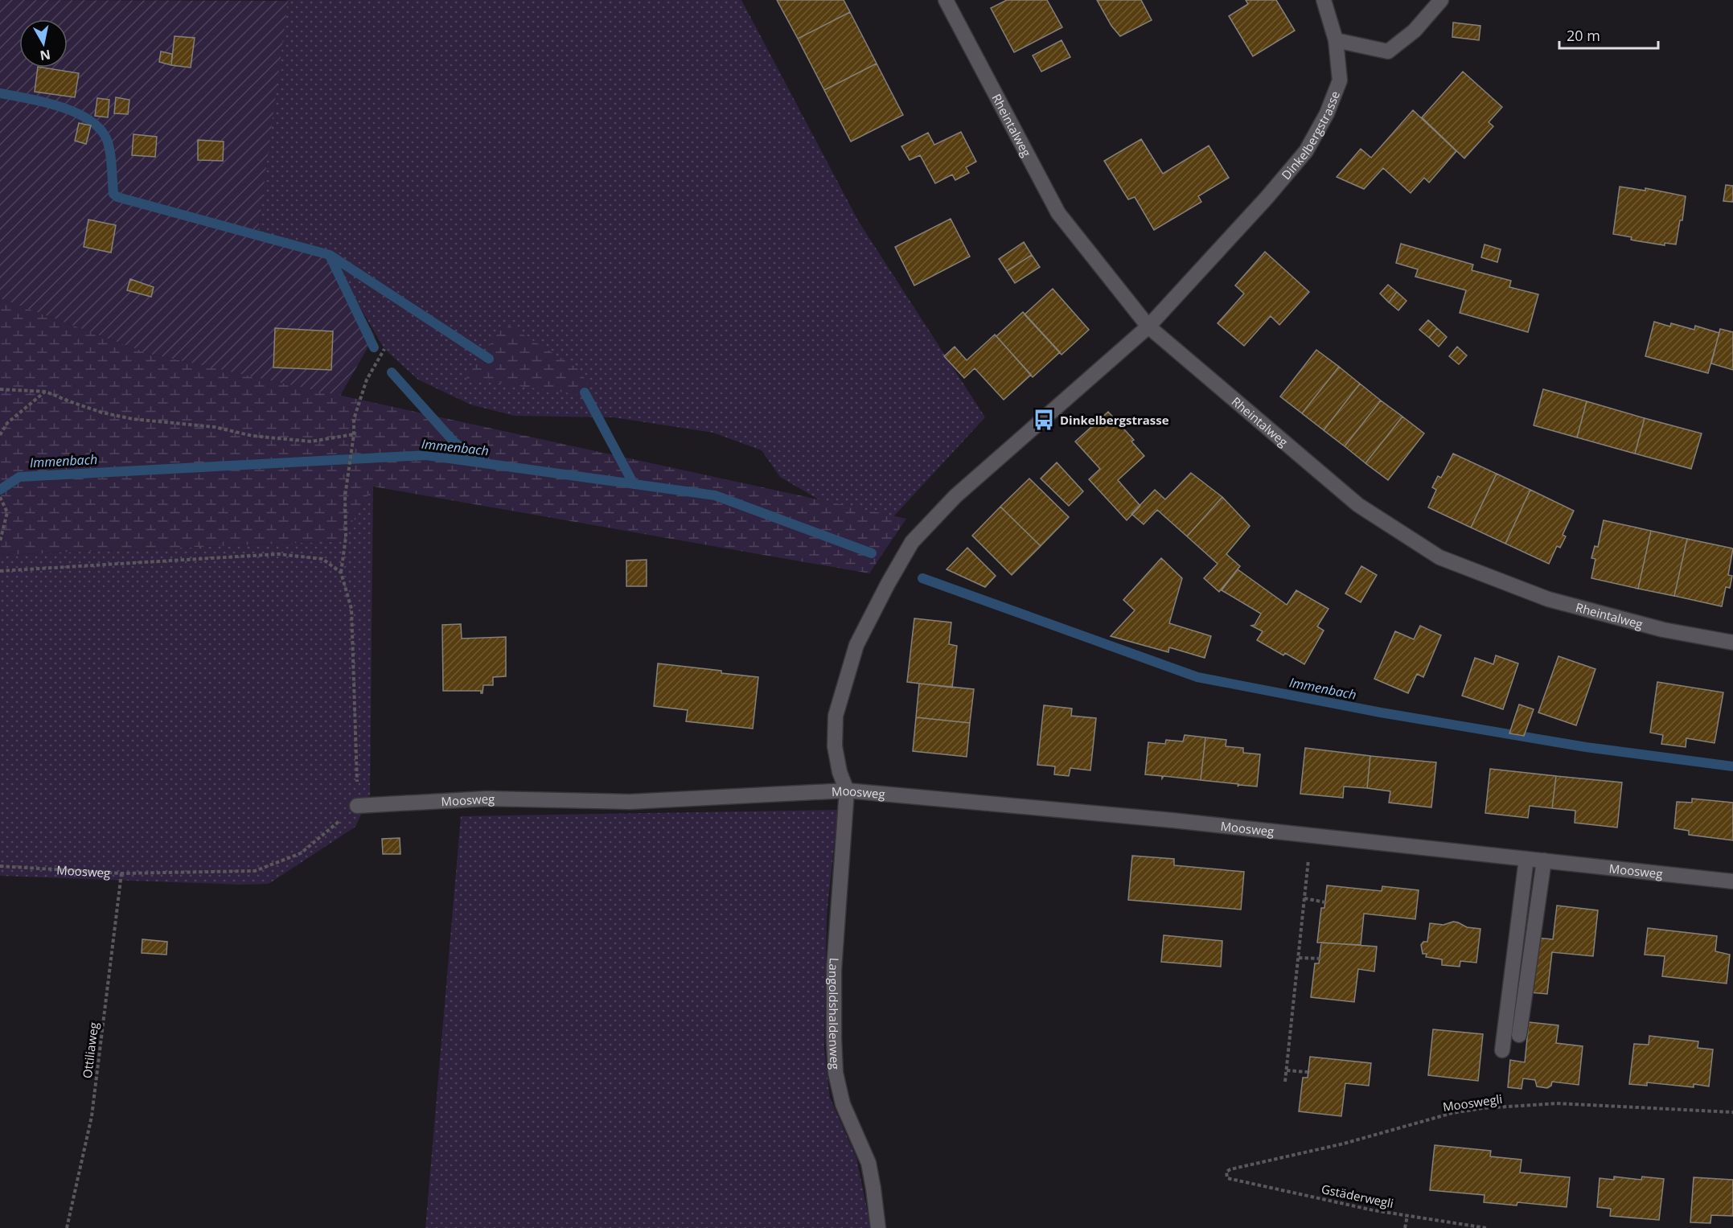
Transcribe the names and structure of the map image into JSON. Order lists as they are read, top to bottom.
{
  "streets": {
    "street": [
      "Rheintalweg",
      "Dinkelbergstrasse",
      "Moosweg",
      "Langoldshaldenweg"
    ],
    "path": ["Ottiliaweg", "Mooswegli", "Gstäderwegli"]
  },
  "crossings": [
    ["Rheintalweg", "Dinkelbergstrasse"],
    ["Dinkelbergstrasse", "Moosweg"],
    ["Dinkelbergstrasse", "Langoldshaldenweg"],
    ["Moosweg", "Langoldshaldenweg"],
    ["Moosweg", "Ottiliaweg"],
    ["Mooswegli", "Gstäderwegli"]
  ],
  "water": ["Immenbach"],
  "places": {
    "bus stop": ["Dinkelbergstrasse"]
  },
  "scale_bar": "20 m",
  "north": "bottom"
}
